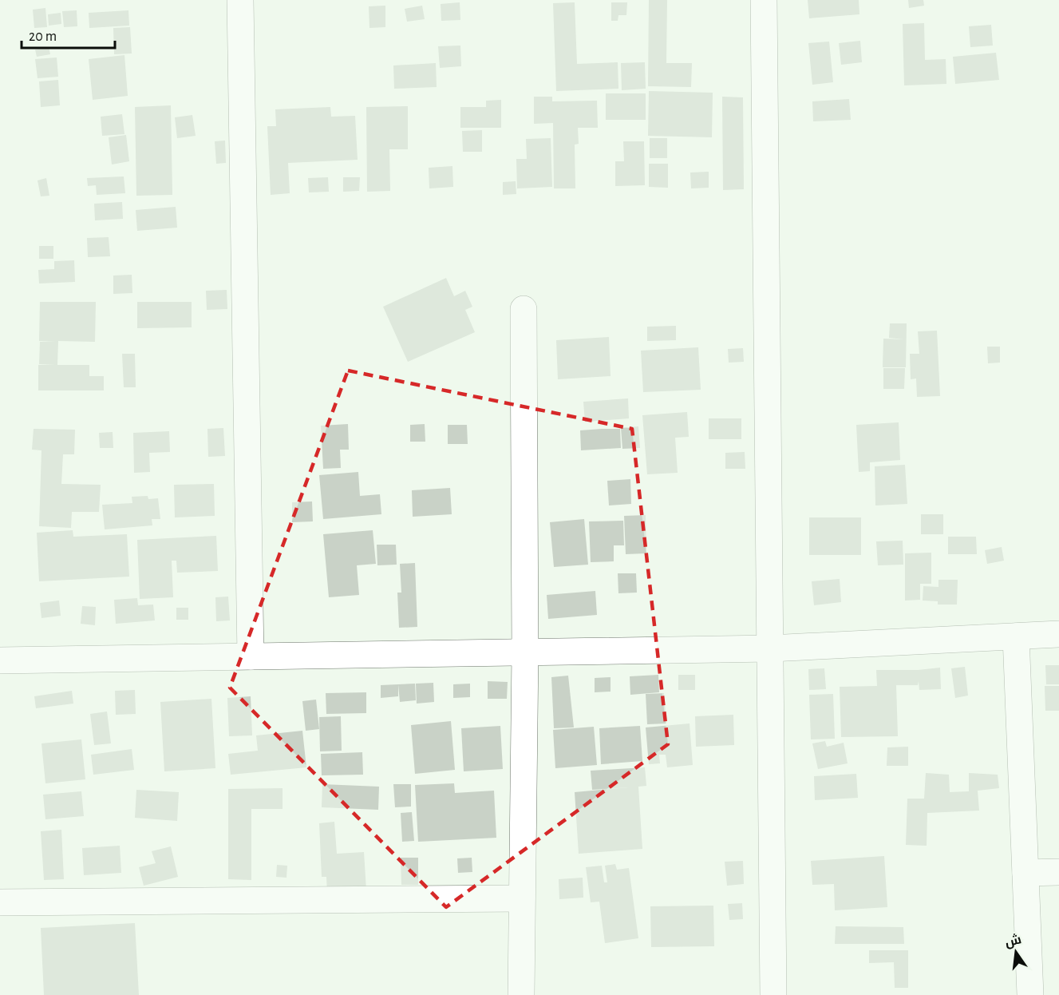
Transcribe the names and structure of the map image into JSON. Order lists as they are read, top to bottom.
{
  "scale_bar": "20 m",
  "north": "top"
}
